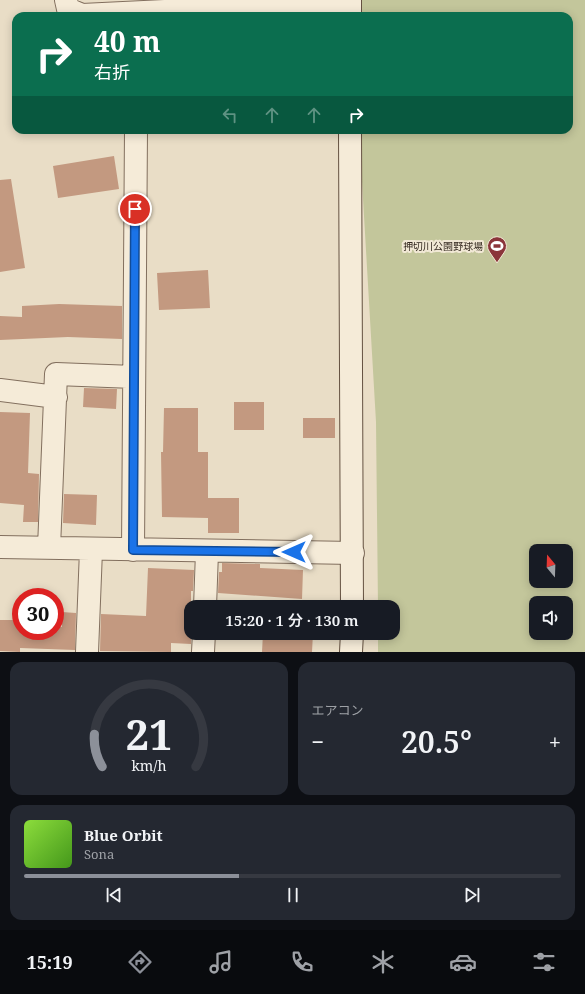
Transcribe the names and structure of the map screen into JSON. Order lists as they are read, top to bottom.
{
  "places": {
    "sports": ["押切川公園野球場"]
  },
  "north": "top",
  "page": {
    "turn": ["40 m", "右折"],
    "limit": "30",
    "trip": "15:20 · 1 分 · 130 m",
    "tile": "エアコン",
    "heat": ["−", "20.5°", "+"],
    "song": ["Blue Orbit", "Sona"],
    "tabs": "15:19",
    "gauge": ["21", "km/h"]
  }
}
